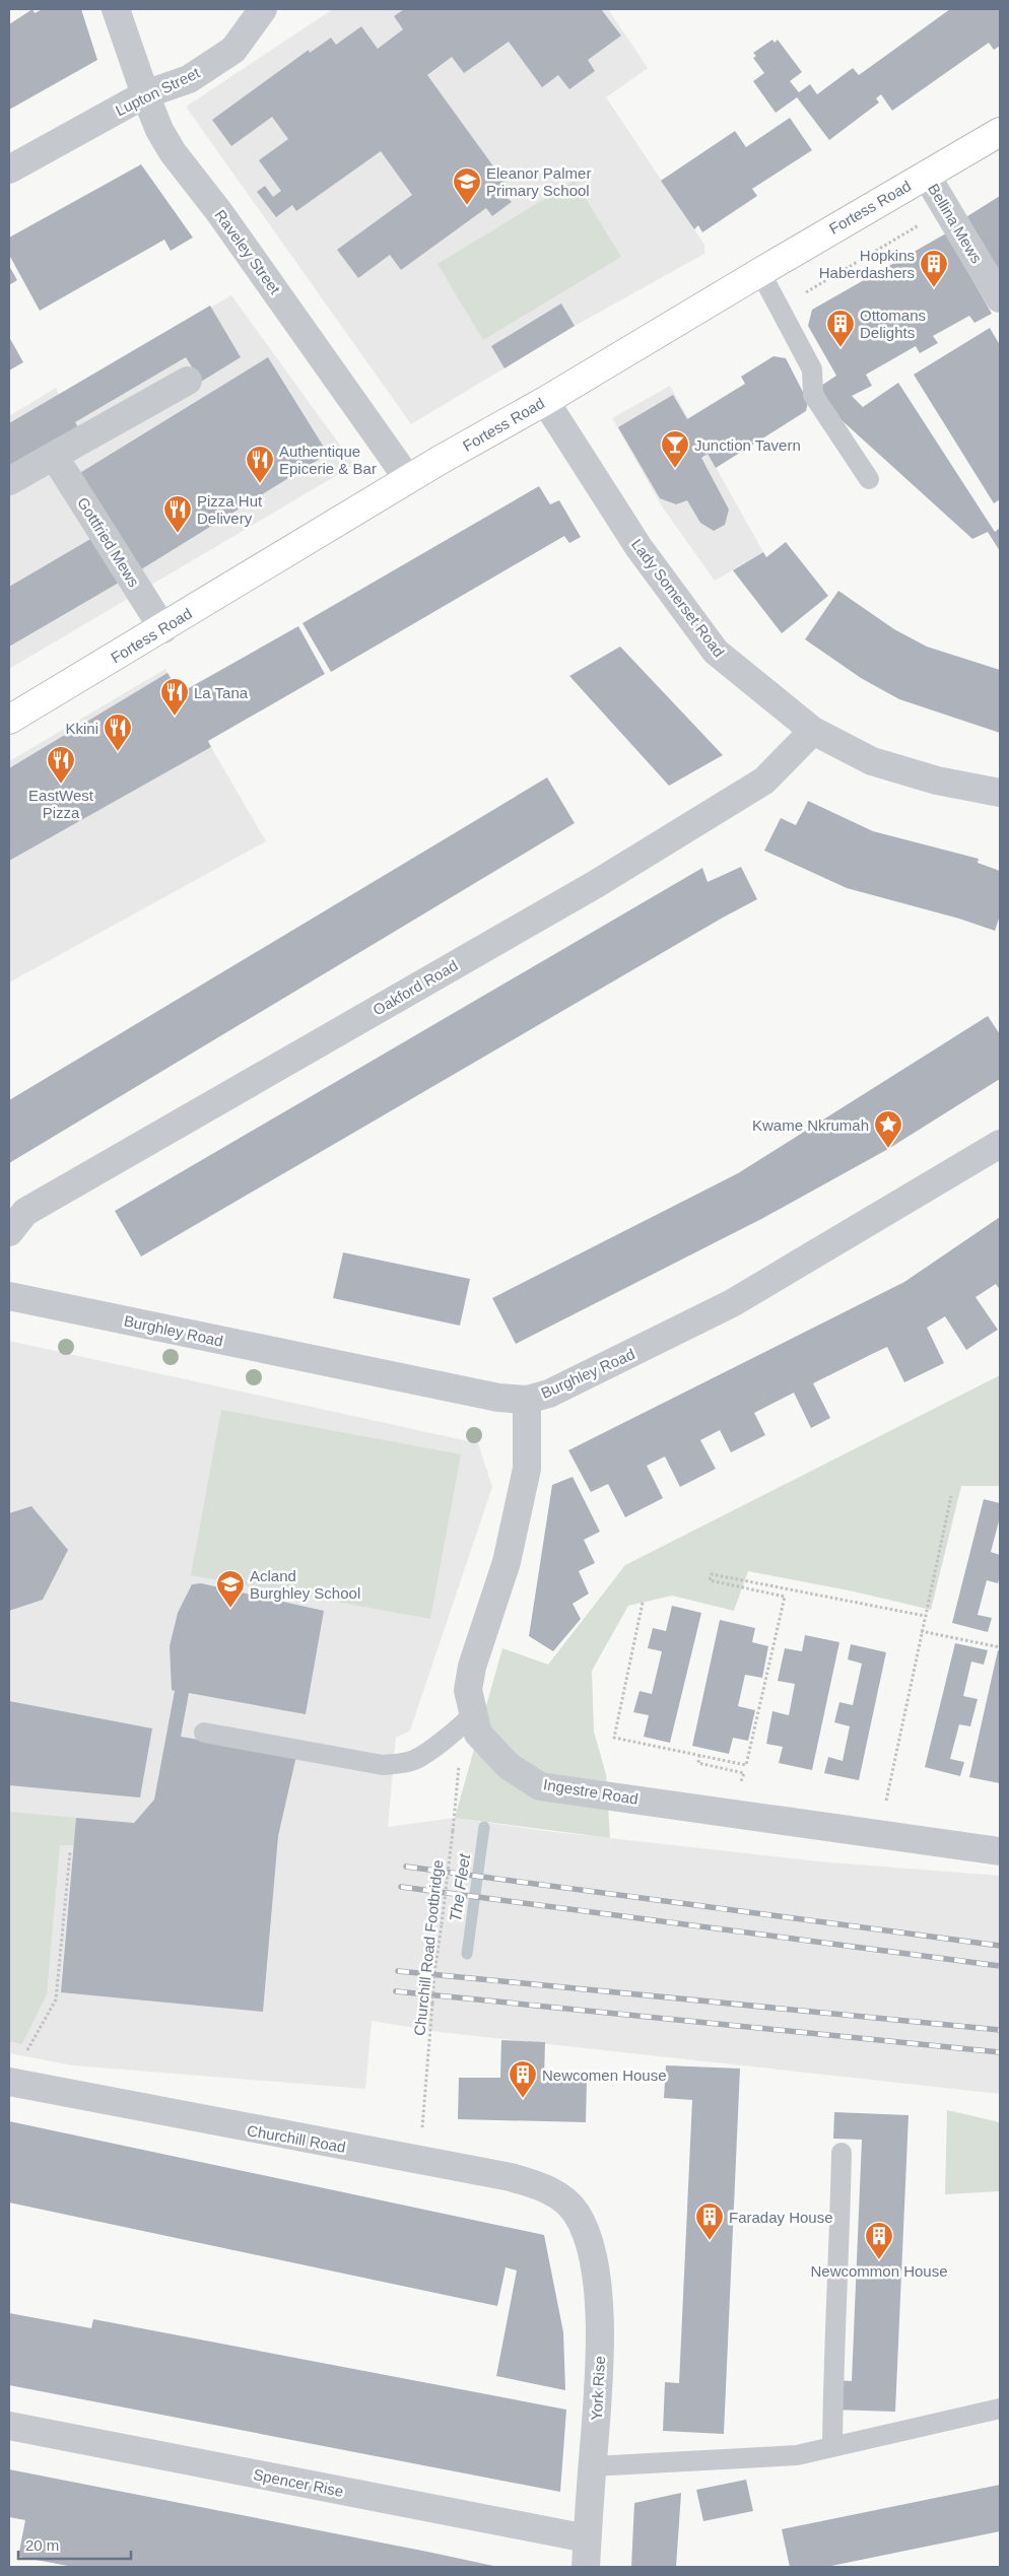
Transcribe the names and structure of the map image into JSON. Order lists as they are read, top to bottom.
{
  "streets": {
    "main road": ["Fortess Road"],
    "street": [
      "Lupton Street",
      "Bellina Mews",
      "Raveley Street",
      "Gottfried Mews",
      "Lady Somerset Road",
      "Oakford Road",
      "Burghley Road",
      "Ingestre Road",
      "Churchill Road",
      "York Rise",
      "Spencer Rise"
    ],
    "path": ["Churchill Road Footbridge"]
  },
  "crossings": [
    ["Lupton Street", "Raveley Street"],
    ["Fortess Road", "Bellina Mews"],
    ["Fortess Road", "Raveley Street"],
    ["Fortess Road", "Gottfried Mews"],
    ["Fortess Road", "Lady Somerset Road"],
    ["Lady Somerset Road", "Oakford Road"],
    ["Burghley Road", "Ingestre Road"],
    ["Ingestre Road", "Churchill Road Footbridge"],
    ["Churchill Road Footbridge", "Churchill Road"],
    ["Churchill Road", "York Rise"],
    ["York Rise", "Spencer Rise"]
  ],
  "water": ["The Fleet"],
  "places": {
    "school or university": ["Eleanor Palmer Primary School", "Acland Burghley School"],
    "building": [
      "Hopkins Haberdashers",
      "Ottomans Delights",
      "Newcomen House",
      "Faraday House",
      "Newcommon House"
    ],
    "bar": ["Junction Tavern"],
    "restaurant": [
      "Authentique Epicerie & Bar",
      "Pizza Hut Delivery",
      "La Tana",
      "Kkini",
      "EastWest Pizza"
    ],
    "place": ["Kwame Nkrumah"]
  },
  "scale_bar": "20 m"
}
